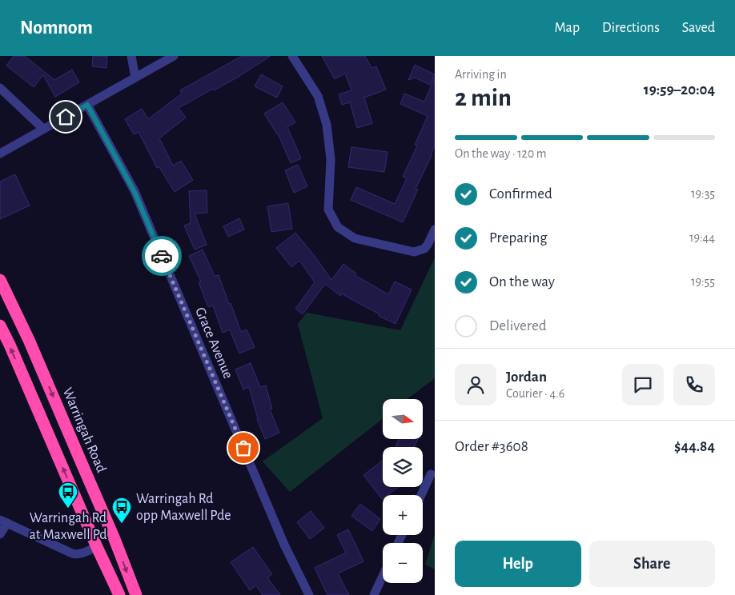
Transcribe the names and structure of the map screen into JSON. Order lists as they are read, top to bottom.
{
  "streets": {
    "highway": ["Warringah Road"],
    "street": ["Grace Avenue"]
  },
  "places": {
    "bus stop": ["Warringah Rd at Maxwell Pd", "Warringah Rd opp Maxwell Pde"]
  },
  "north": "right",
  "page": {
    "header": "Nomnom",
    "nav": ["Map", "Directions", "Saved"],
    "heading": ["2 min", "Arriving in", "19:59–20:04"],
    "panel": [
      "Jordan",
      "Courier · 4.6",
      "Order #3608",
      "$44.84"
    ],
    "bar": "On the way · 120 m",
    "list": [
      ["Confirmed", "19:35"],
      ["Preparing", "19:44"],
      ["On the way", "19:55"],
      "Delivered"
    ],
    "map_buttons": ["+", "−"],
    "buttons": ["Help", "Share"]
  }
}
